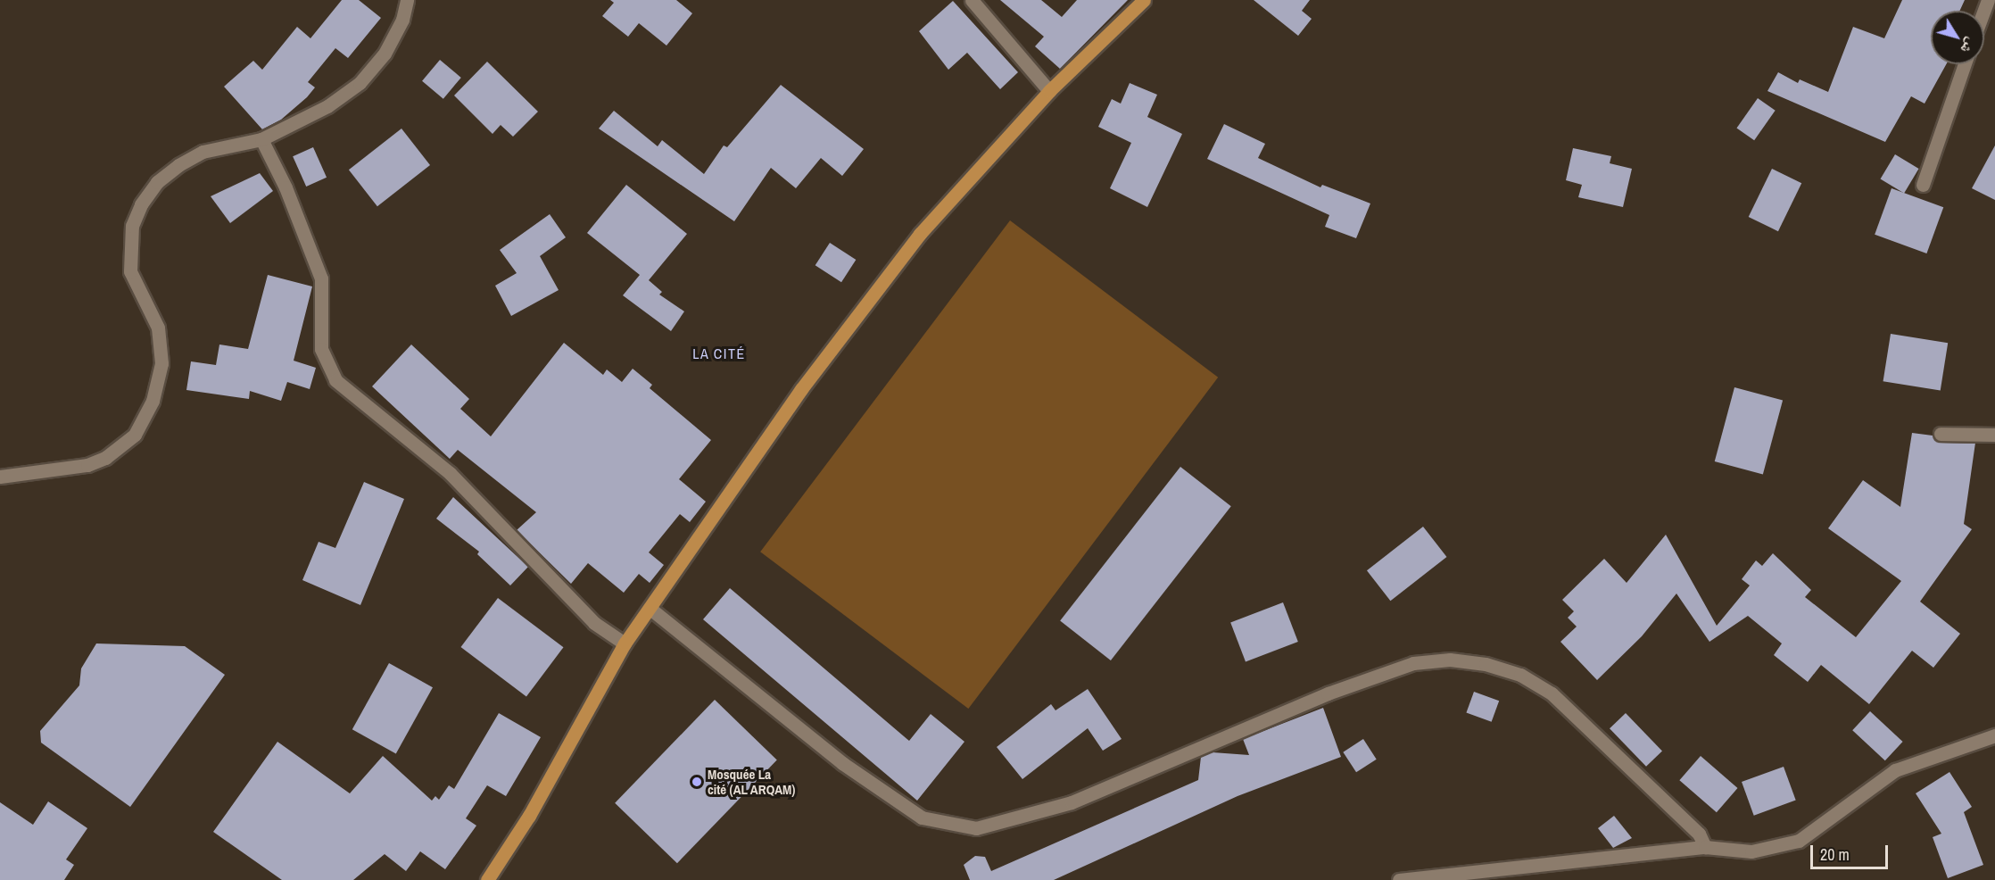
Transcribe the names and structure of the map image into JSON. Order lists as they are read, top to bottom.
{
  "districts": ["LA CITÉ"],
  "places": ["Mosquée La cité (AL ARQAM)"],
  "scale_bar": "20 m",
  "north": "bottom right"
}
